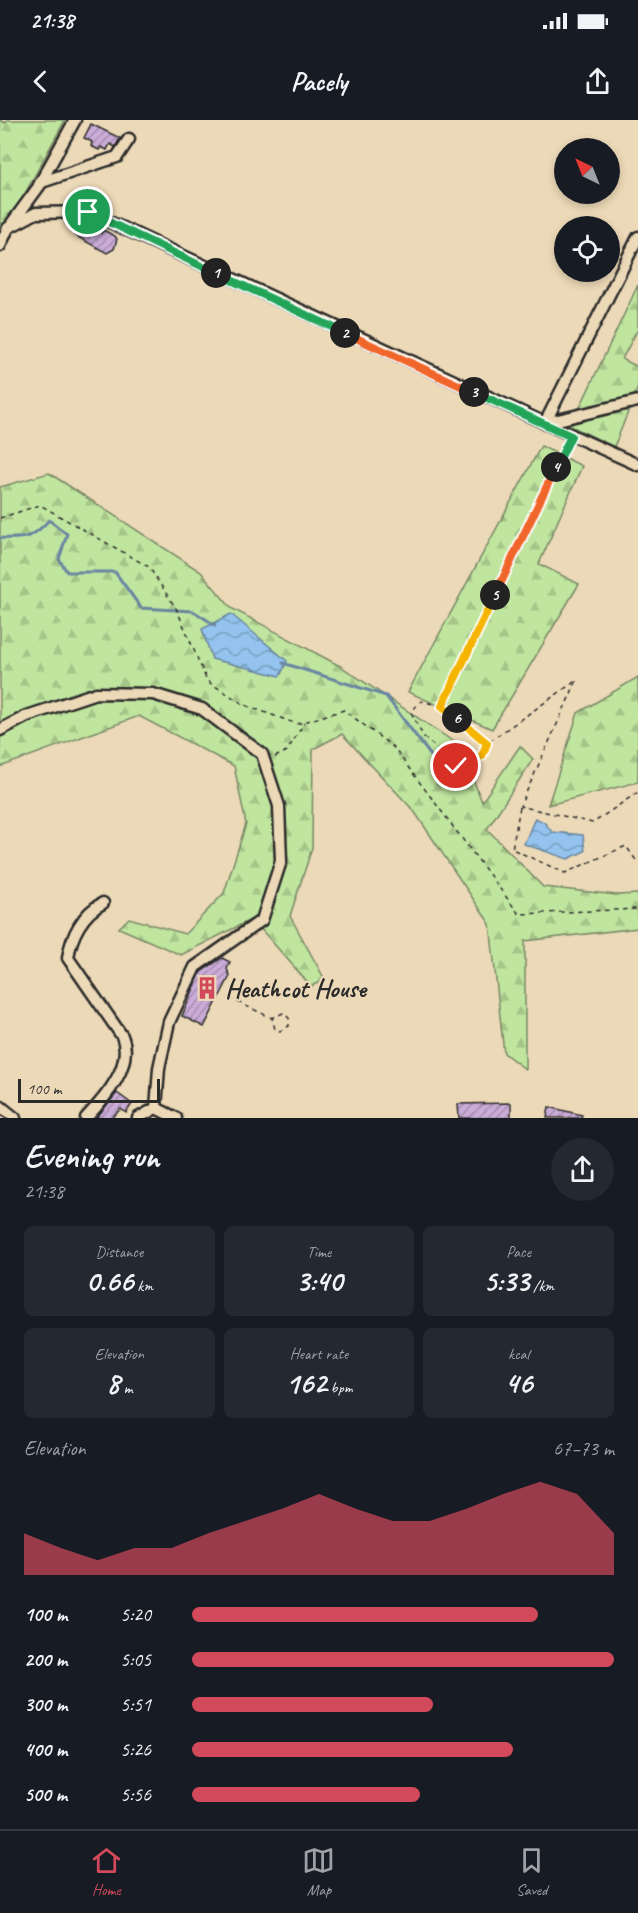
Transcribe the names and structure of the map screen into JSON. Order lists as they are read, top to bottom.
{
  "places": {
    "building": ["Heathcot House"]
  },
  "scale_bar": "100 m",
  "north": "top left",
  "page": {
    "status": "21:38",
    "header": "Pacely",
    "pins": [
      "1",
      "2",
      "3",
      "4",
      "5",
      "6"
    ],
    "scale": "100 m",
    "heading": ["Evening run", "21:38"],
    "stats": [
      ["Distance", "0.66 km"],
      ["Time", "3:40"],
      ["Pace", "5:33 /km"],
      ["Elevation", "8 m"],
      ["Heart rate", "162 bpm"],
      ["kcal", "46"]
    ],
    "chart": ["Elevation", "67–73 m"],
    "list": [
      {
        "name": "100 m",
        "note": "5:20"
      },
      {
        "name": "200 m",
        "note": "5:05"
      },
      {
        "name": "300 m",
        "note": "5:51"
      },
      {
        "name": "400 m",
        "note": "5:26"
      },
      {
        "name": "500 m",
        "note": "5:56"
      }
    ],
    "tabs": ["Home", "Map", "Saved"]
  }
}
